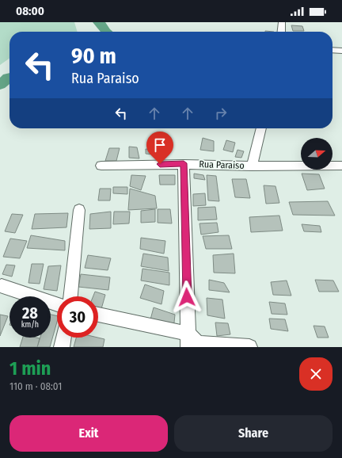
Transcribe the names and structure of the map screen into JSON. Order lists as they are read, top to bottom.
{
  "streets": {
    "street": ["Rua Paraiso"]
  },
  "north": "right",
  "page": {
    "status": "08:00",
    "turn": ["90 m", "Rua Paraiso"],
    "speed": "28 km/h",
    "limit": "30",
    "heading": ["1 min", "110 m · 08:01"],
    "buttons": ["Exit", "Share"]
  }
}
